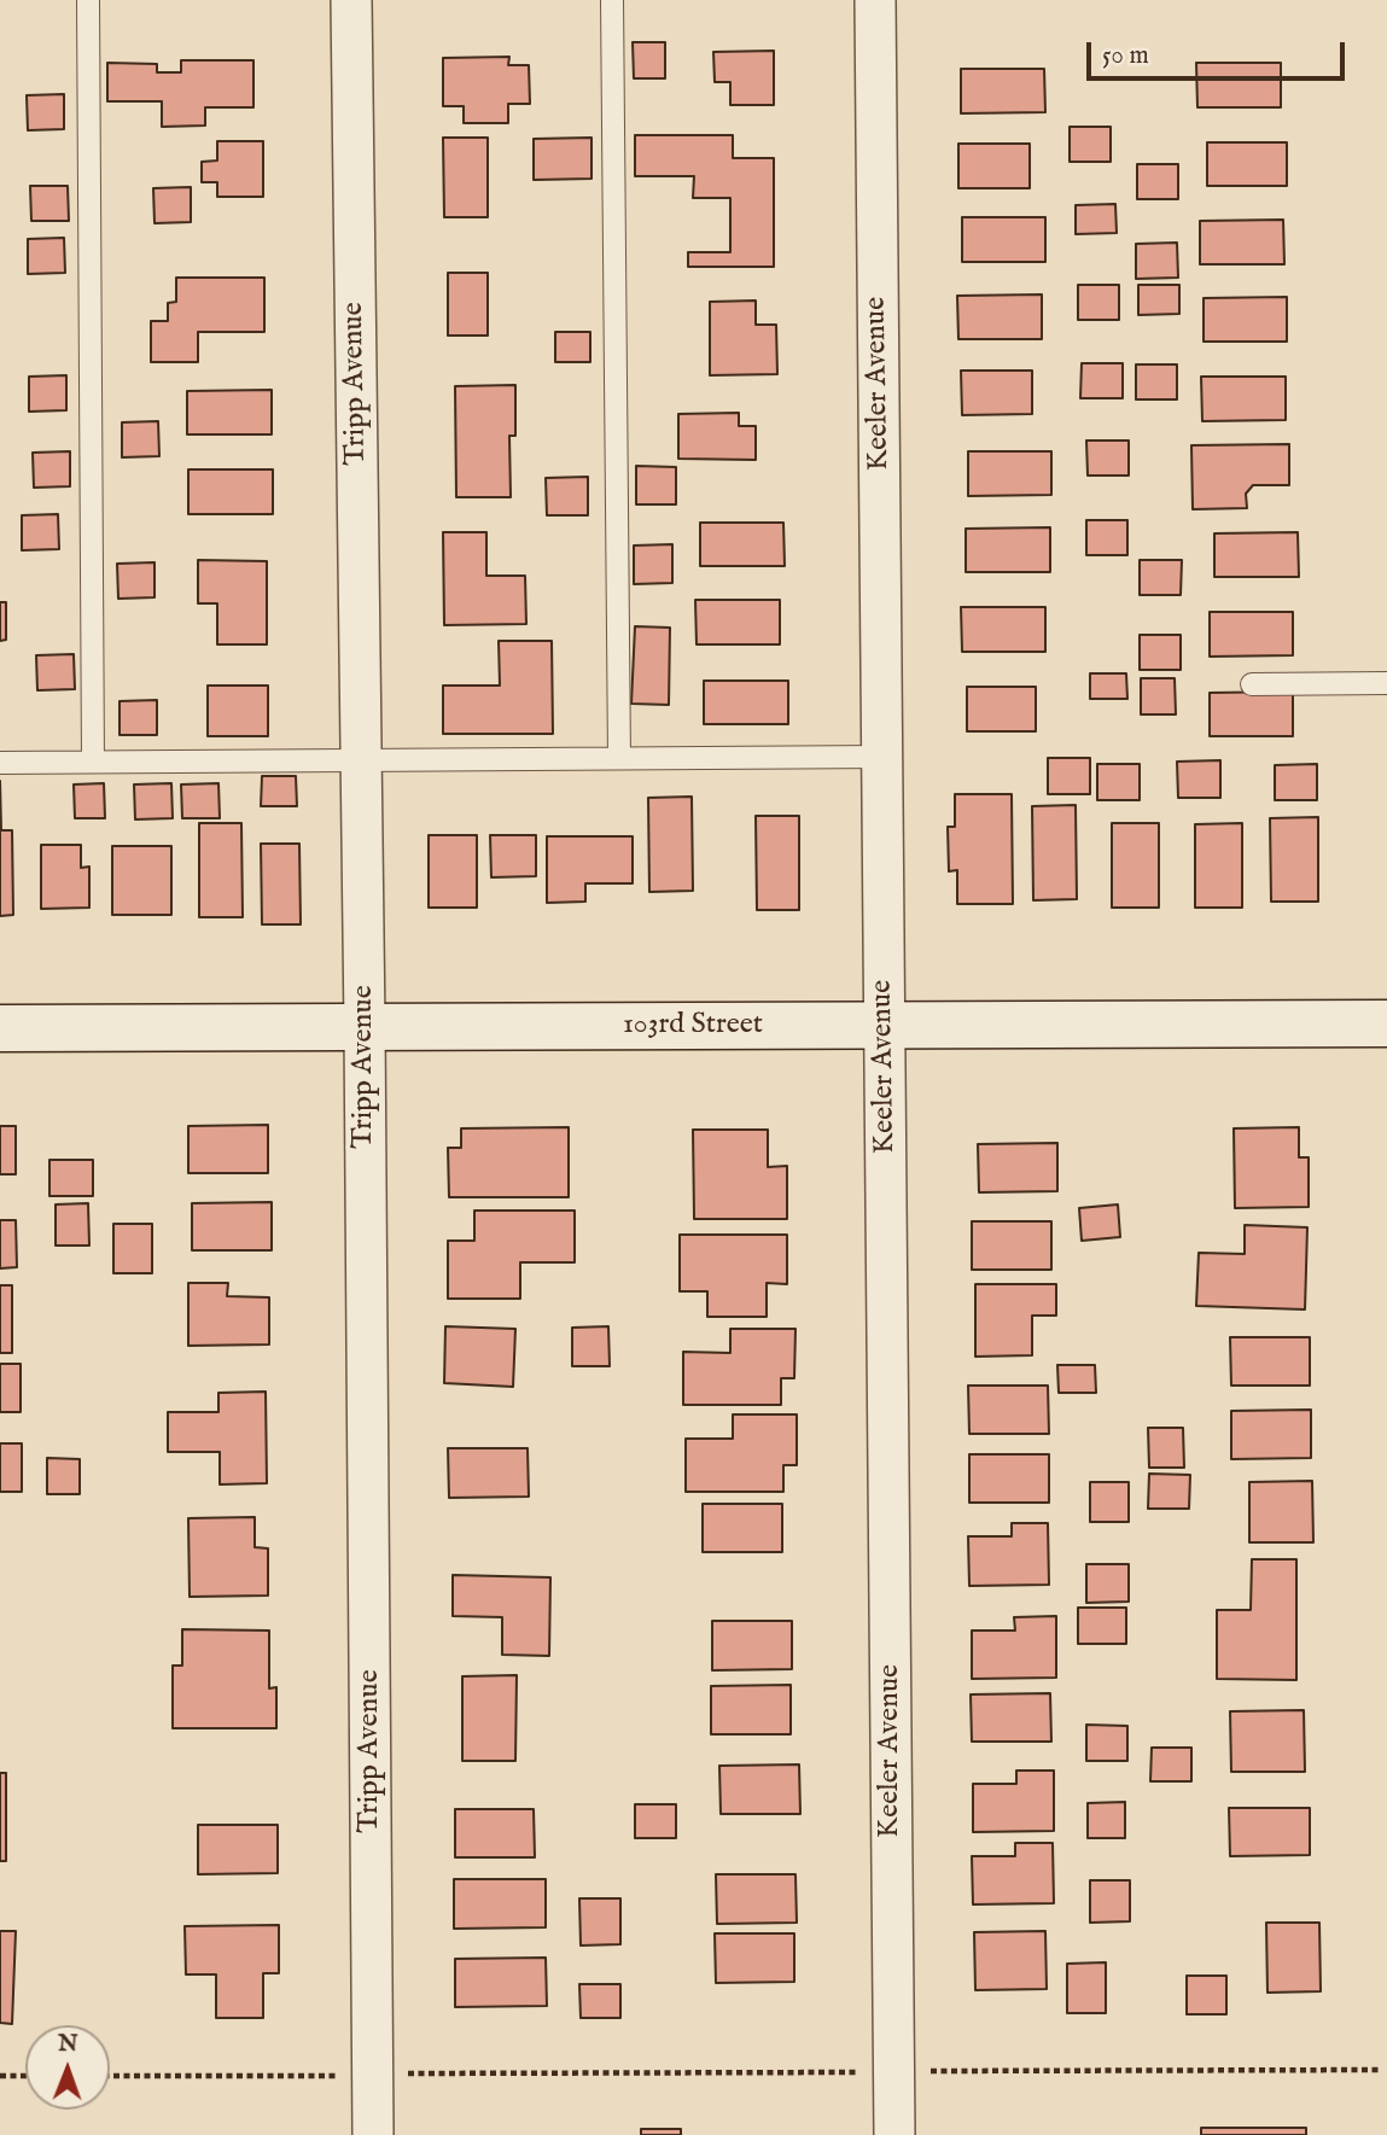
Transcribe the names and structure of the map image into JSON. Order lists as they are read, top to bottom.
{
  "streets": {
    "main road": ["103rd Street"],
    "street": ["Tripp Avenue", "Keeler Avenue"]
  },
  "crossings": [
    ["Tripp Avenue", "103rd Street"],
    ["Keeler Avenue", "103rd Street"]
  ],
  "scale_bar": "50 m",
  "north": "top"
}
